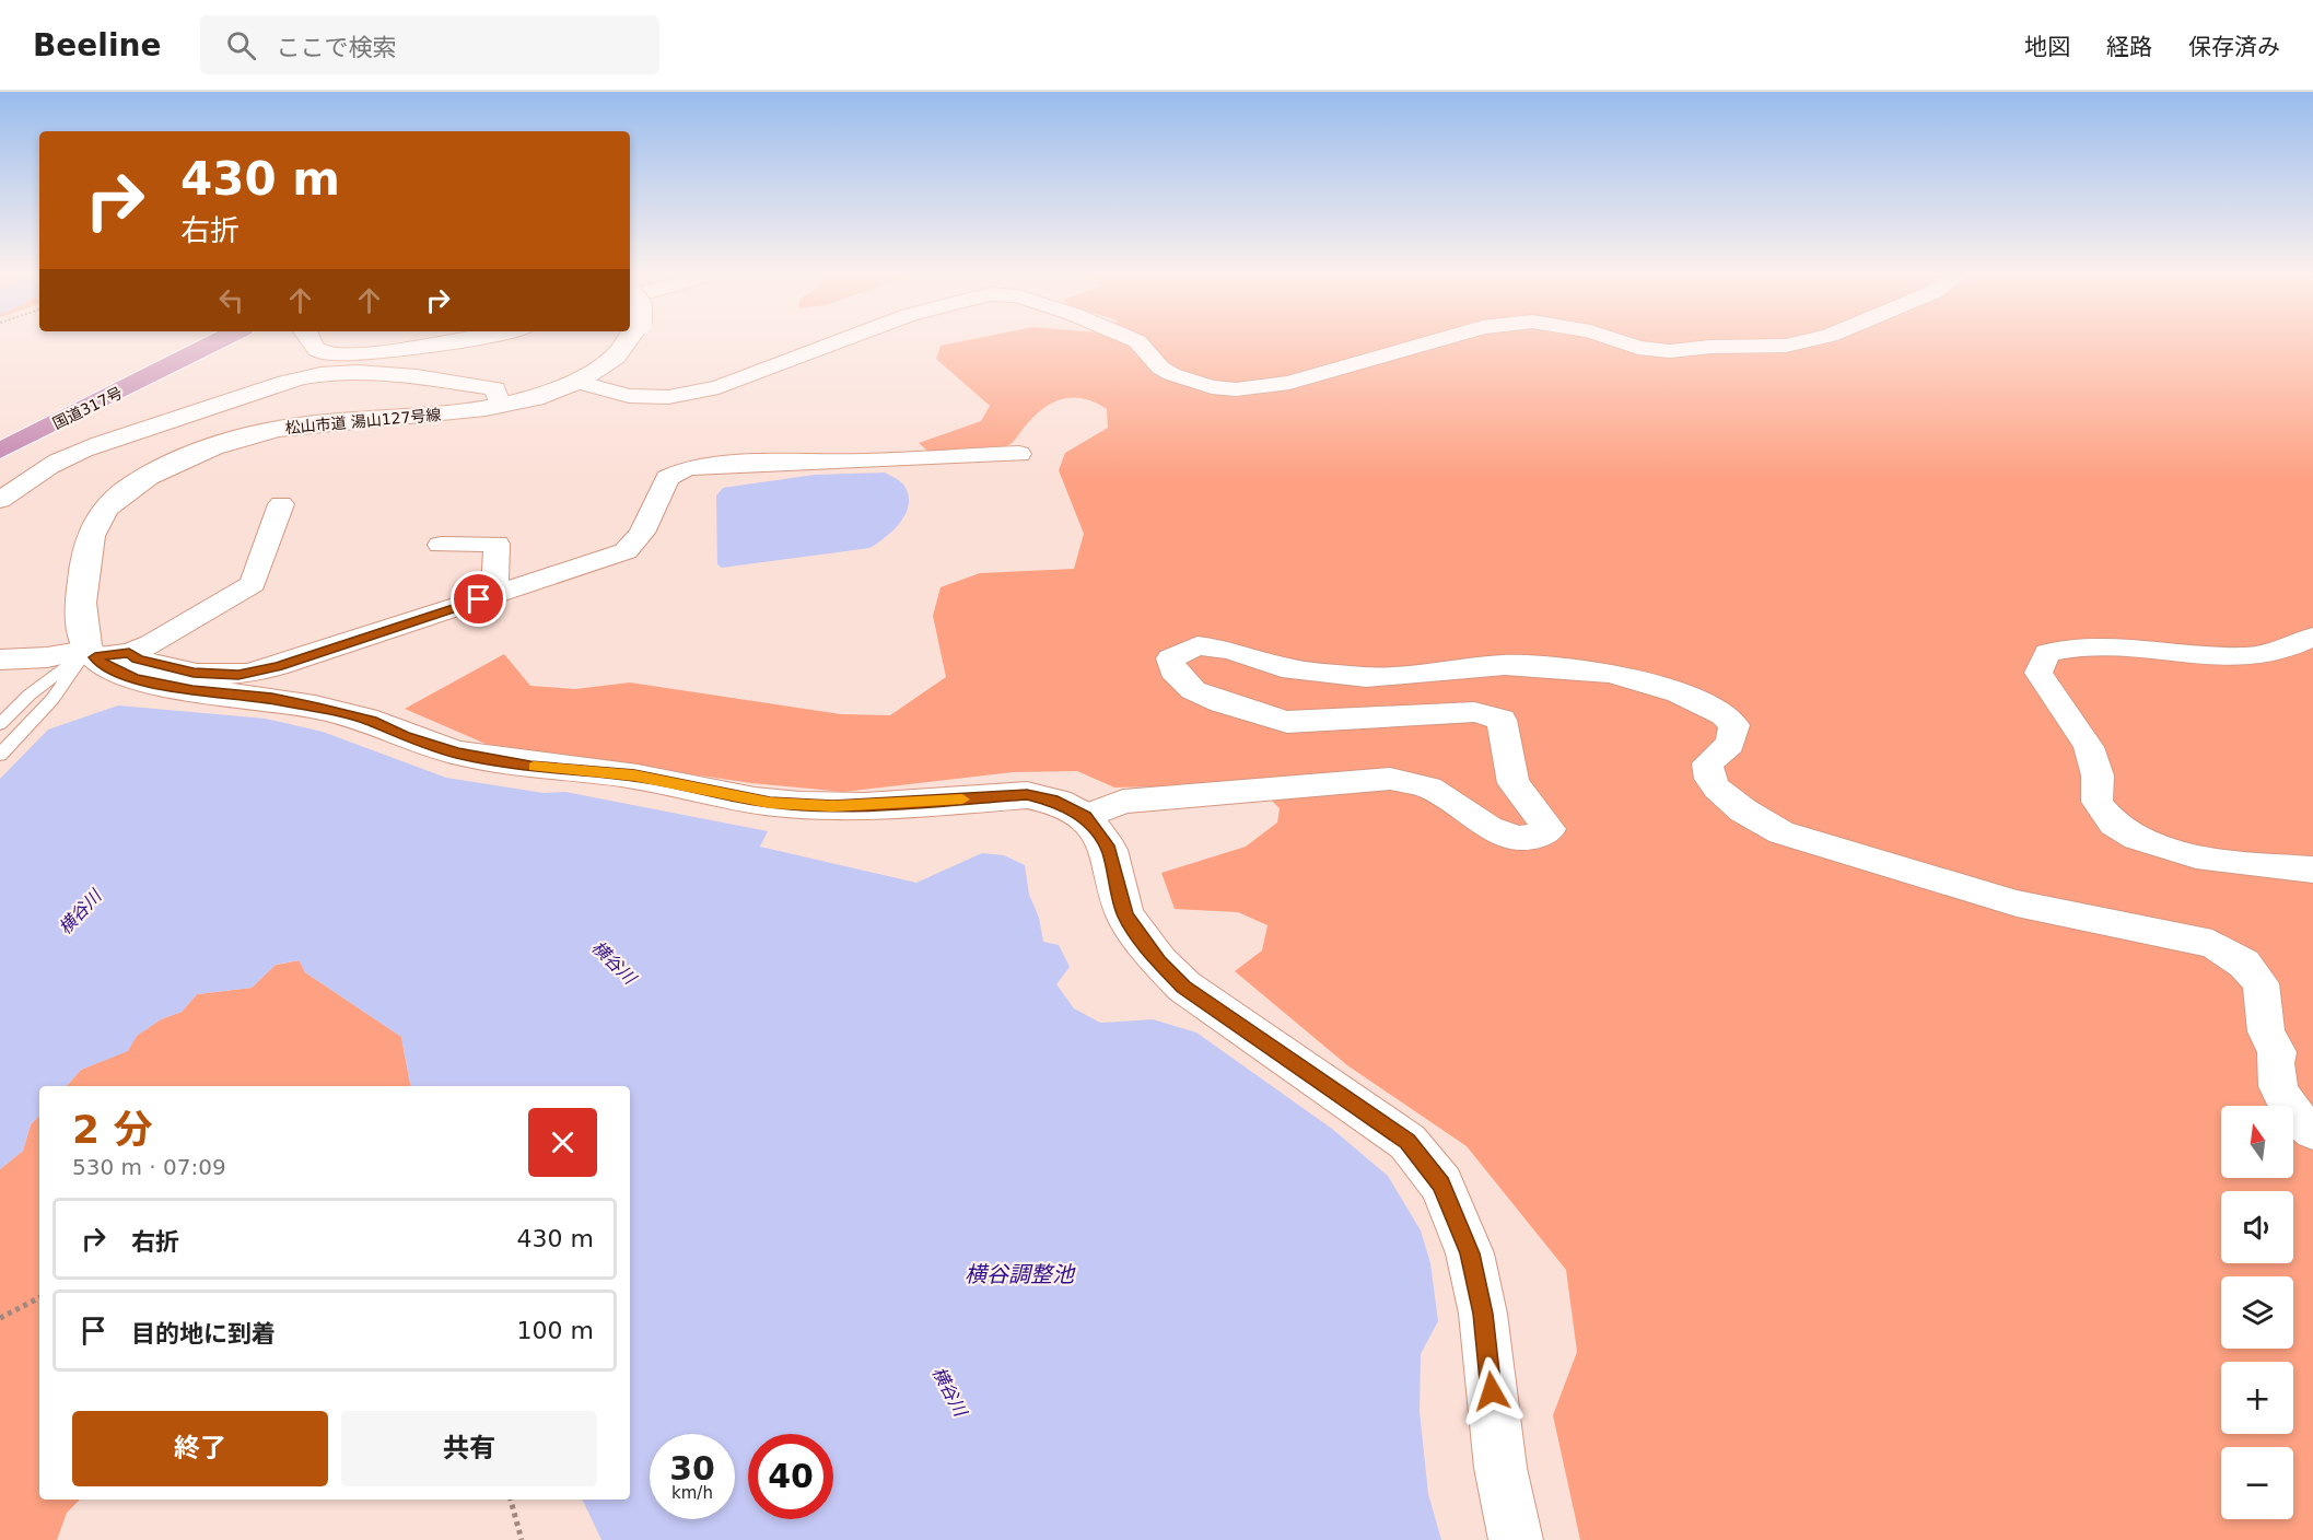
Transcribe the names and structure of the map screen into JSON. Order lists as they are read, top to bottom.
{
  "streets": {
    "highway": ["国道317号"],
    "street": ["松山市道 湯山127号線"]
  },
  "water": ["横谷川", "横谷調整池"],
  "north": "top",
  "page": {
    "header": "Beeline",
    "search": "ここで検索",
    "nav": ["地図", "経路", "保存済み"],
    "turn": ["430 m", "右折"],
    "heading": ["2 分", "530 m · 07:09"],
    "map_buttons": ["+", "−"],
    "list": [
      {
        "name": "右折",
        "value": "430 m"
      },
      {
        "name": "目的地に到着",
        "value": "100 m"
      }
    ],
    "buttons": ["終了", "共有"],
    "speed": "30 km/h",
    "limit": "40"
  }
}
